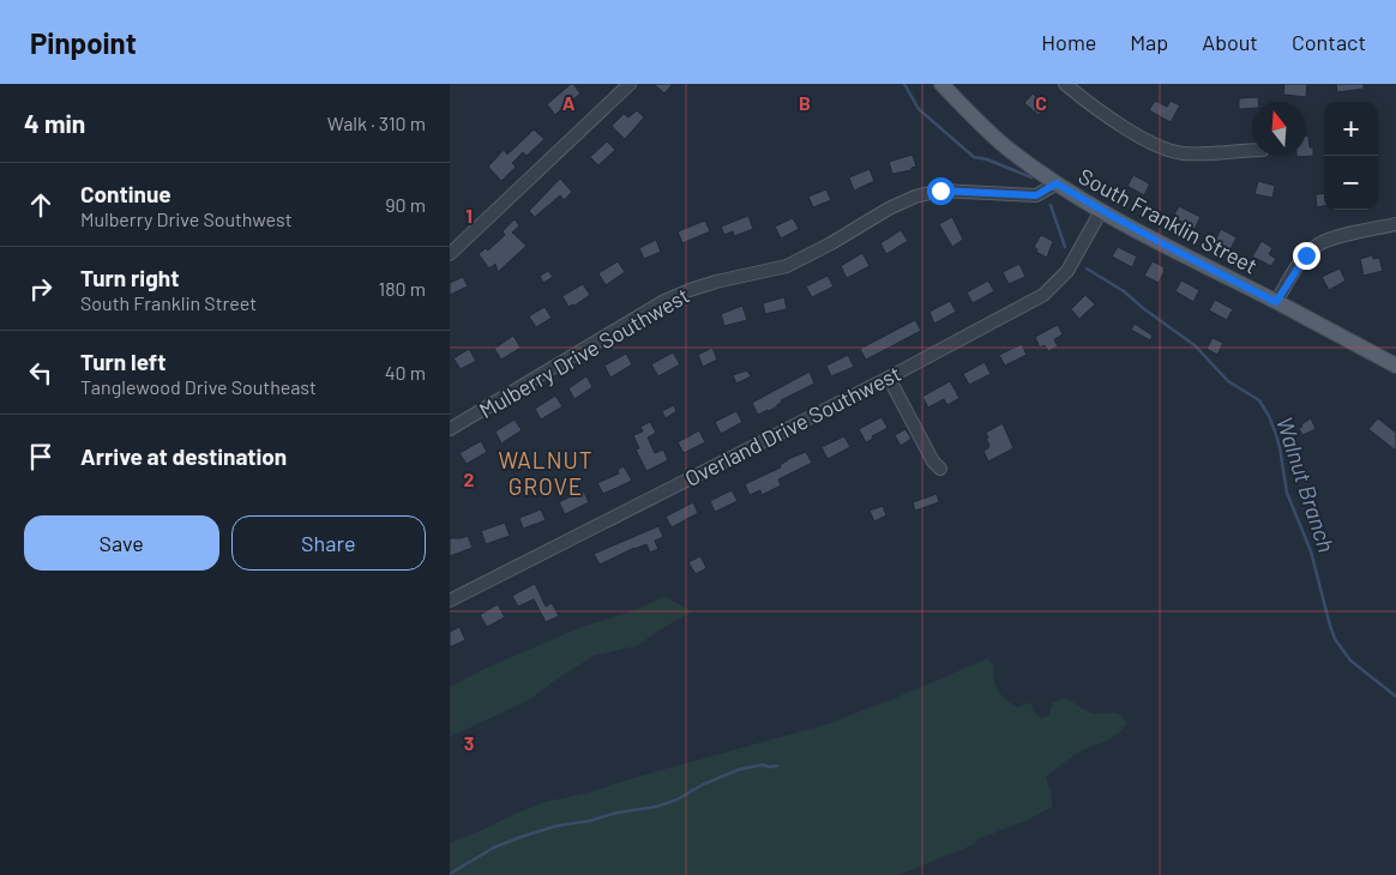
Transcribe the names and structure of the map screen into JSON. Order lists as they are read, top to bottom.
{
  "streets": {
    "main road": ["South Franklin Street"],
    "street": ["Mulberry Drive Southwest", "Overland Drive Southwest"]
  },
  "crossings": [
    ["South Franklin Street", "Mulberry Drive Southwest"],
    ["South Franklin Street", "Overland Drive Southwest"]
  ],
  "districts": ["WALNUT GROVE"],
  "water": ["Walnut Branch"],
  "north": "top",
  "page": {
    "header": "Pinpoint",
    "nav": [
      "Home",
      "Map",
      "About",
      "Contact"
    ],
    "heading": ["4 min", "Walk · 310 m"],
    "map_buttons": ["+", "−"],
    "list": [
      ["Continue", "Mulberry Drive Southwest", "90 m"],
      ["Turn right", "South Franklin Street", "180 m"],
      ["Turn left", "Tanglewood Drive Southeast", "40 m"],
      "Arrive at destination"
    ],
    "buttons": ["Save", "Share"]
  },
  "grid": {
    "columns": ["A", "B", "C"],
    "rows": ["1", "2", "3"]
  }
}
